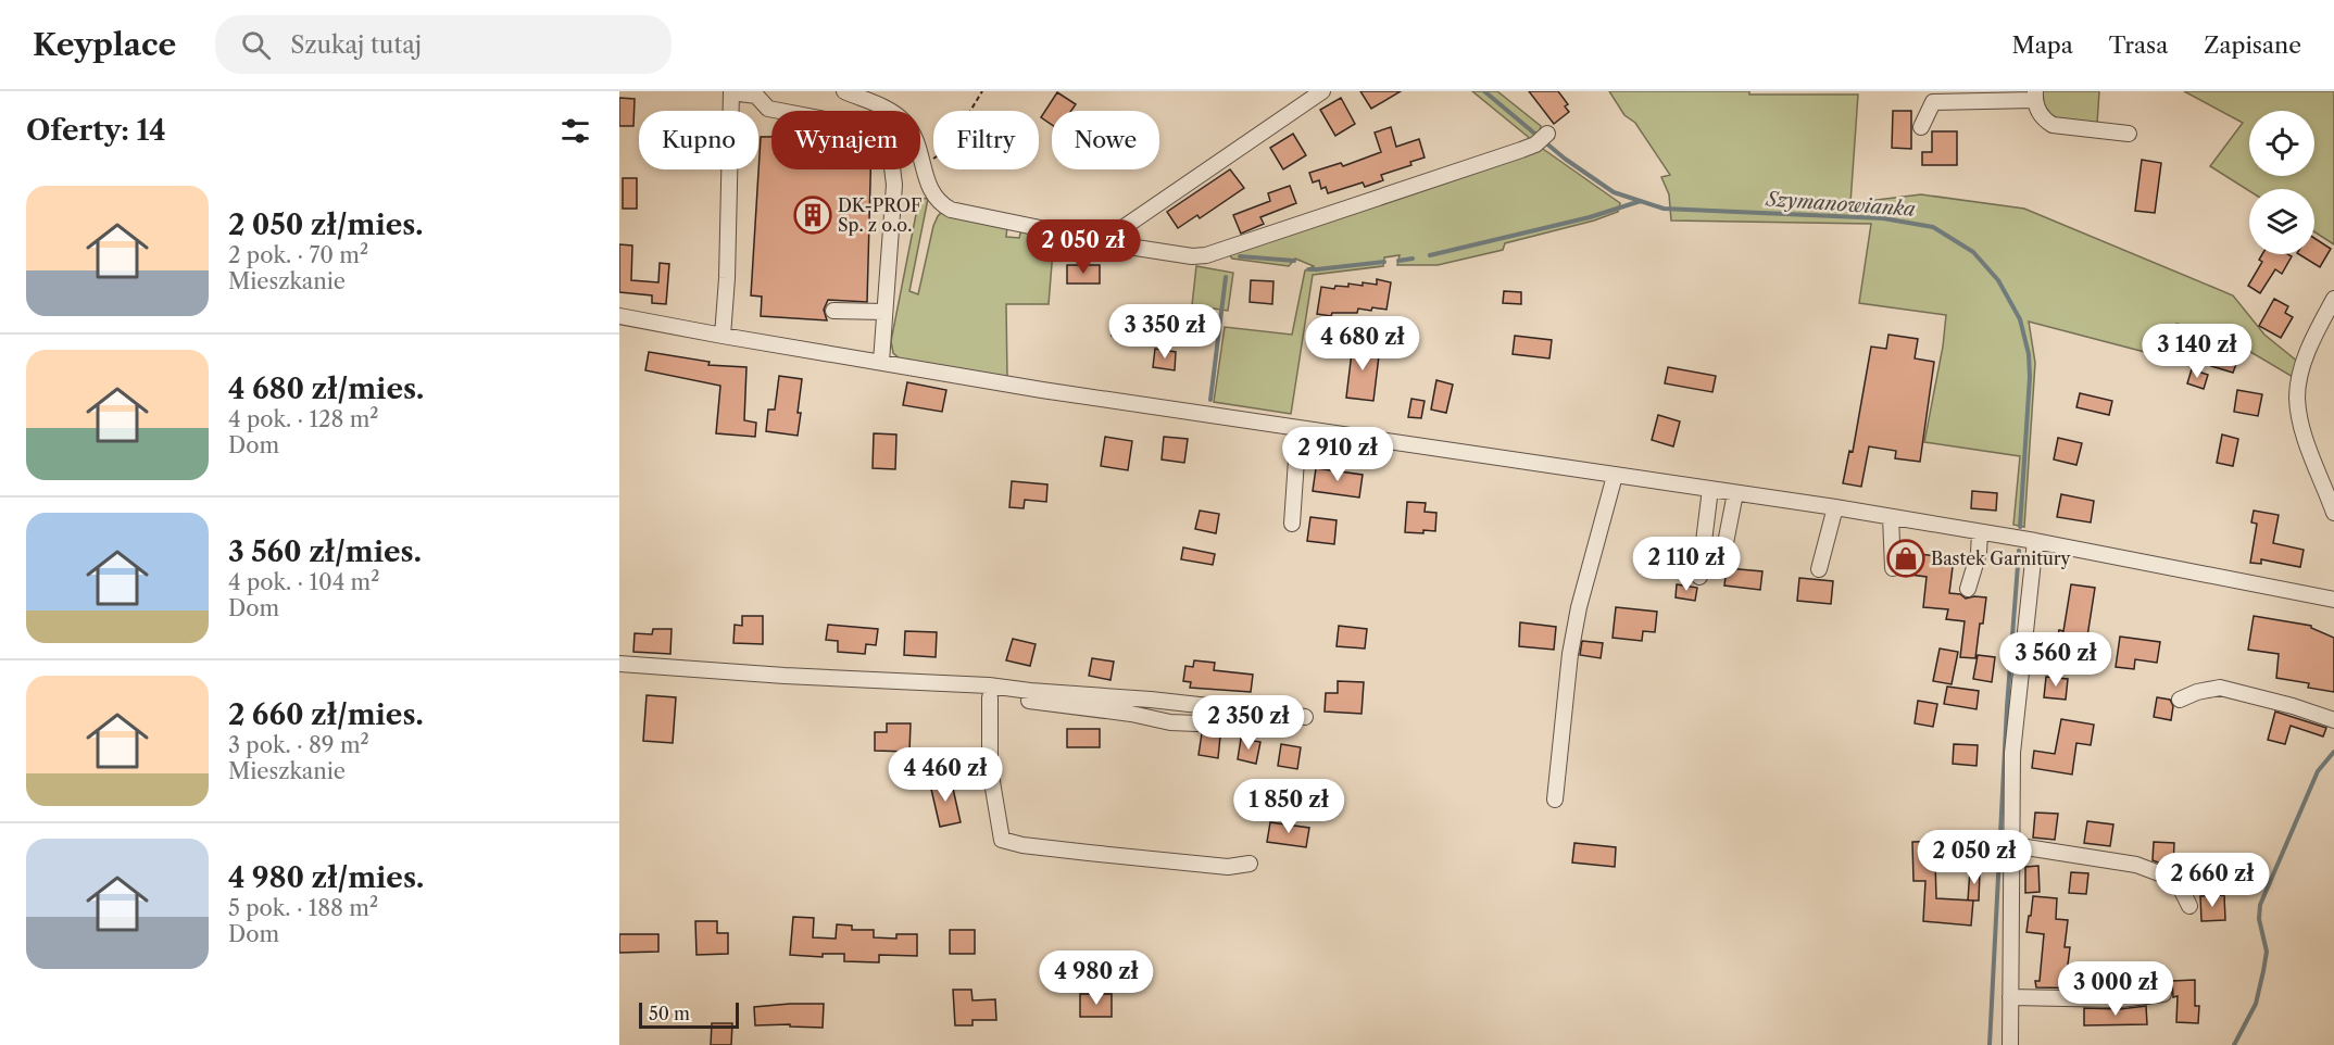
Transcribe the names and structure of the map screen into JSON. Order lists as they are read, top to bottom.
{
  "water": ["Szymanowianka"],
  "places": {
    "building": ["DK-PROF Sp. z o.o."],
    "shop": ["Bastek Garnitury"]
  },
  "scale_bar": "50 m",
  "page": {
    "header": "Keyplace",
    "search": "Szukaj tutaj",
    "nav": ["Mapa", "Trasa", "Zapisane"],
    "heading": "Oferty: 14",
    "chip": [
      "Kupno",
      "Wynajem",
      "Filtry",
      "Nowe"
    ],
    "list": [
      {
        "name": "2 050 zł/mies.",
        "note": "2 pok. · 70 m² · Mieszkanie"
      },
      {
        "name": "4 680 zł/mies.",
        "note": "4 pok. · 128 m² · Dom"
      },
      {
        "name": "3 560 zł/mies.",
        "note": "4 pok. · 104 m² · Dom"
      },
      {
        "name": "2 660 zł/mies.",
        "note": "3 pok. · 89 m² · Mieszkanie"
      },
      {
        "name": "4 980 zł/mies.",
        "note": "5 pok. · 188 m² · Dom"
      }
    ],
    "price": [
      "2 050 zł",
      "3 350 zł",
      "4 680 zł",
      "3 140 zł",
      "2 910 zł",
      "2 110 zł",
      "3 560 zł",
      "2 350 zł",
      "4 460 zł",
      "1 850 zł",
      "2 050 zł",
      "2 660 zł",
      "4 980 zł",
      "3 000 zł"
    ],
    "scale": "50 m"
  }
}
